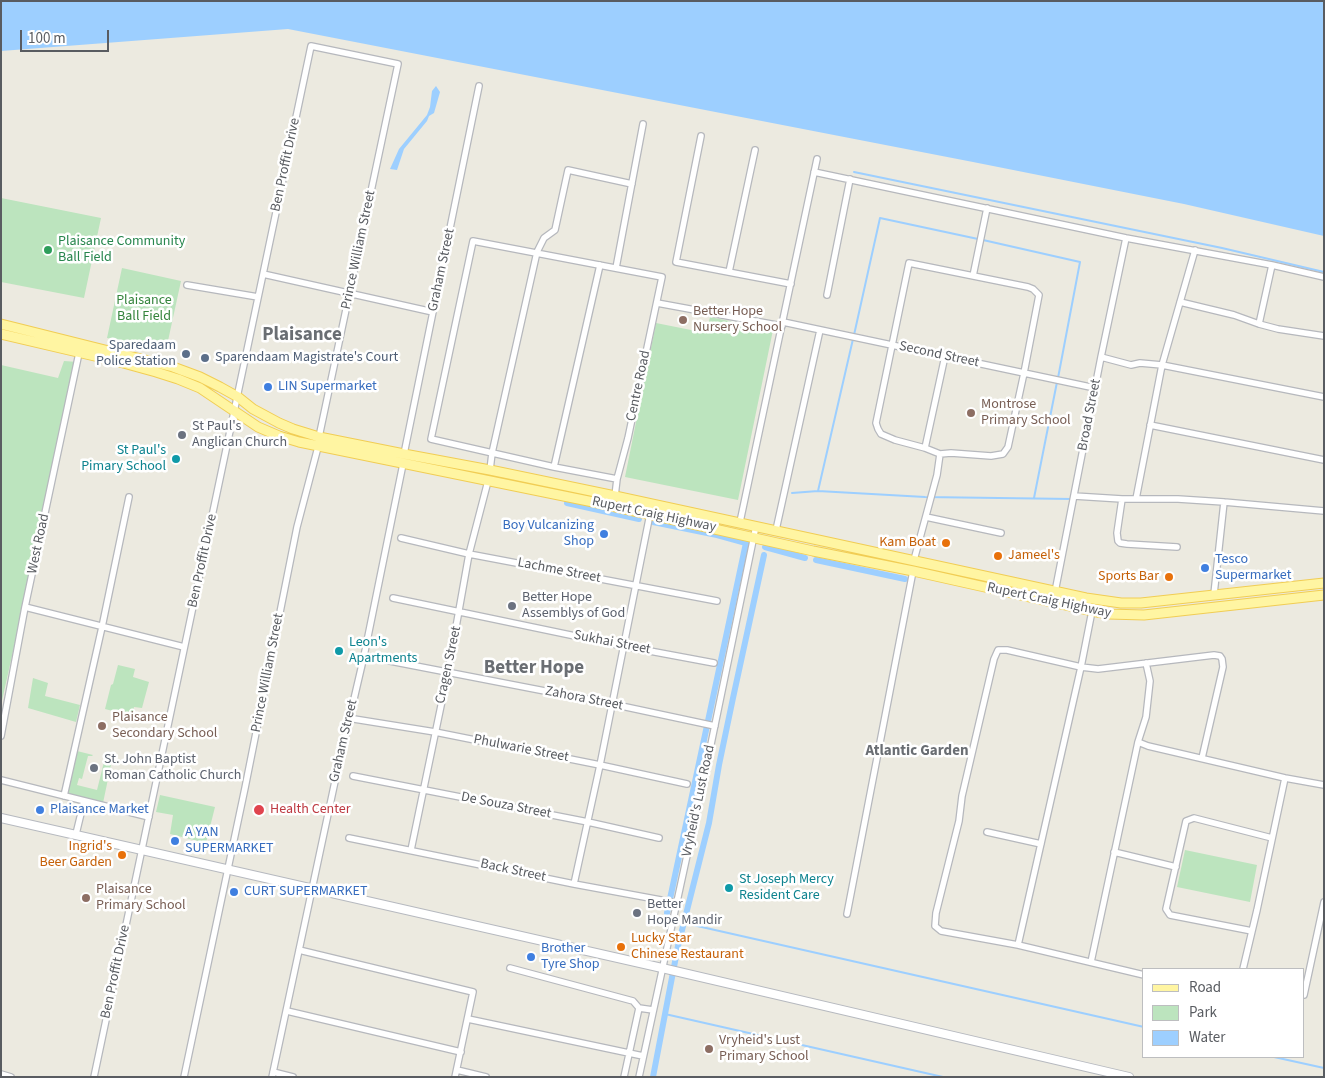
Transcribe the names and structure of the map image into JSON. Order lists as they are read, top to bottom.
{
  "streets": {
    "main road": ["Rupert Craig Highway"],
    "street": [
      "Ben Proffit Drive",
      "Prince William Street",
      "Graham Street",
      "Second Street",
      "Centre Road",
      "Broad Street",
      "West Road",
      "Lachme Street",
      "Sukhai Street",
      "Cragen Street",
      "Zahora Street",
      "Phulwarie Street",
      "Vryheid's Lust Road",
      "De Souza Street",
      "Back Street"
    ]
  },
  "crossings": [
    ["Ben Proffit Drive", "Prince William Street"],
    ["Ben Proffit Drive", "Rupert Craig Highway"],
    ["Prince William Street", "Rupert Craig Highway"],
    ["Graham Street", "Rupert Craig Highway"],
    ["Graham Street", "Zahora Street"],
    ["Second Street", "Centre Road"],
    ["Second Street", "Broad Street"],
    ["Centre Road", "Rupert Craig Highway"],
    ["Broad Street", "Rupert Craig Highway"],
    ["Rupert Craig Highway", "West Road"],
    ["Rupert Craig Highway", "Cragen Street"],
    ["Rupert Craig Highway", "Vryheid's Lust Road"],
    ["Lachme Street", "Cragen Street"],
    ["Sukhai Street", "Cragen Street"],
    ["Cragen Street", "Zahora Street"],
    ["Cragen Street", "Phulwarie Street"],
    ["Cragen Street", "De Souza Street"],
    ["Cragen Street", "Back Street"],
    ["Zahora Street", "Vryheid's Lust Road"],
    ["Vryheid's Lust Road", "Back Street"]
  ],
  "districts": ["Plaisance", "Better Hope", "Atlantic Garden"],
  "parks": ["Plaisance Ball Field"],
  "places": [
    "Plaisance Community Ball Field",
    "Better Hope Nursery School",
    "Sparedaam Police Station",
    "Sparendaam Magistrate's Court",
    "LIN Supermarket",
    "Montrose Primary School",
    "St Paul's Anglican Church",
    "St Paul's Pimary School",
    "Boy Vulcanizing Shop",
    "Kam Boat",
    "Jameel's",
    "Tesco Supermarket",
    "Sports Bar",
    "Better Hope Assemblys of God",
    "Leon's Apartments",
    "Plaisance Secondary School",
    "St. John Baptist Roman Catholic Church",
    "Plaisance Market",
    "Health Center",
    "A YAN SUPERMARKET",
    "Ingrid's Beer Garden",
    "St Joseph Mercy Resident Care",
    "CURT SUPERMARKET",
    "Plaisance Primary School",
    "Better Hope Mandir",
    "Lucky Star Chinese Restaurant",
    "Brother Tyre Shop",
    "Vryheid's Lust Primary School"
  ],
  "legend": ["Road", "Park", "Water"],
  "scale_bar": "100 m"
}
